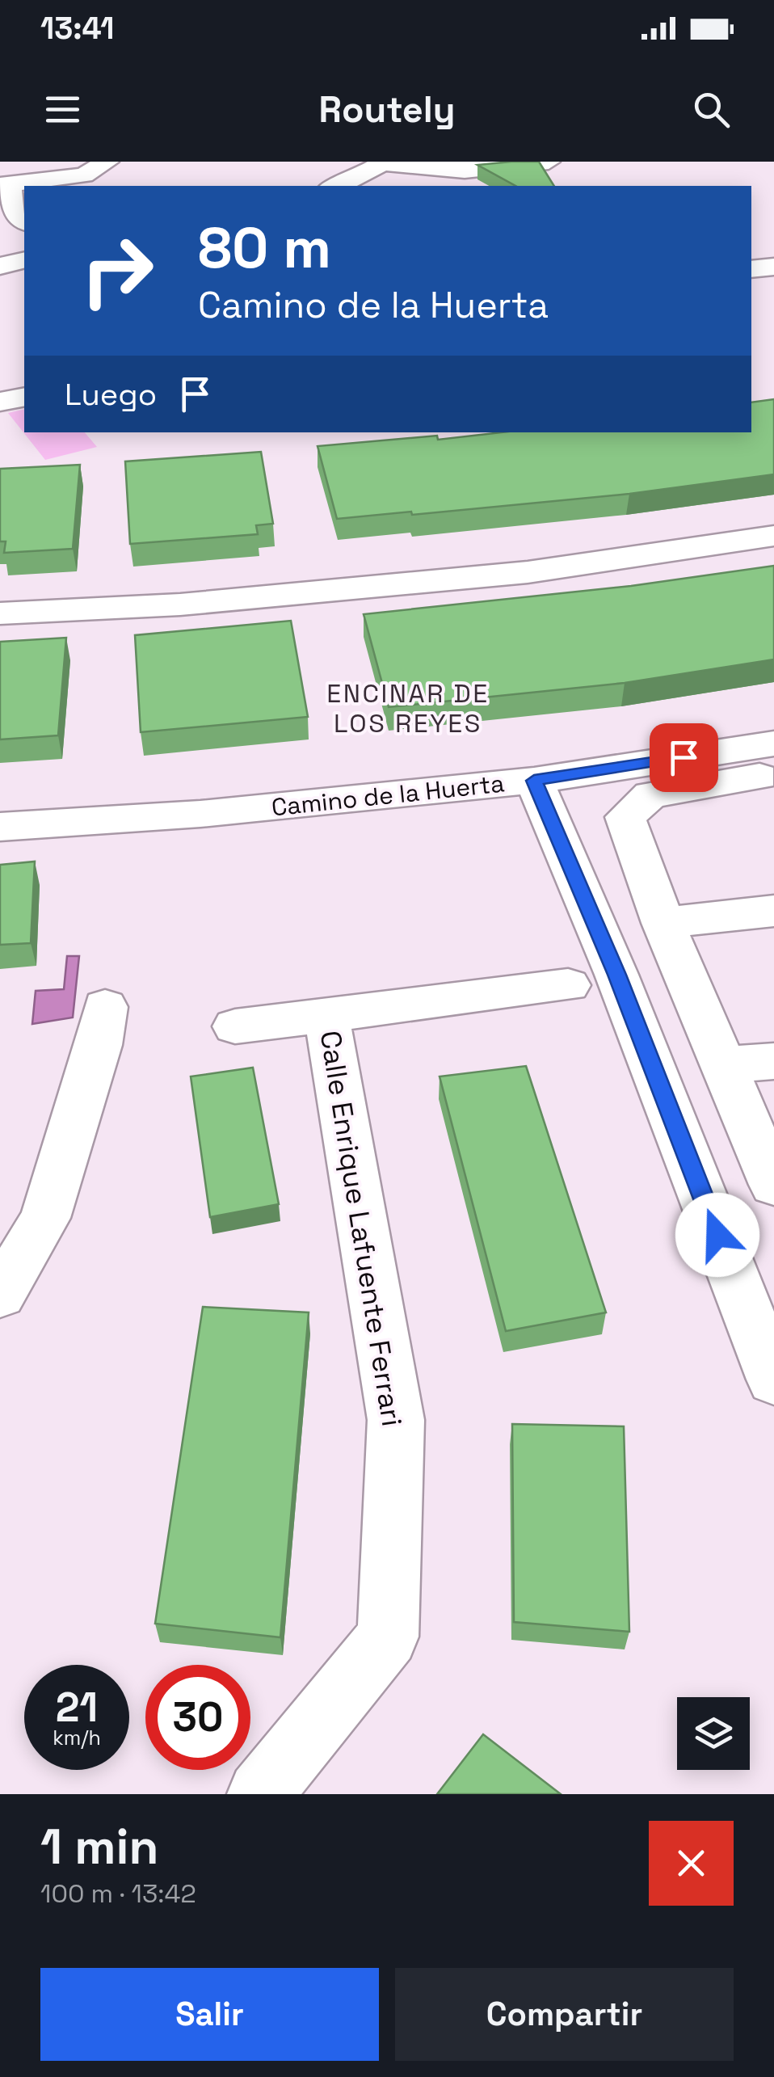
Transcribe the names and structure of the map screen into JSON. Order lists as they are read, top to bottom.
{
  "streets": {
    "street": ["Camino de la Huerta", "Calle Enrique Lafuente Ferrari"]
  },
  "districts": ["ENCINAR DE LOS REYES"],
  "page": {
    "status": "13:41",
    "header": "Routely",
    "turn": ["80 m", "Camino de la Huerta"],
    "then": "Luego",
    "speed": "21 km/h",
    "limit": "30",
    "heading": ["1 min", "100 m · 13:42"],
    "buttons": ["Salir", "Compartir"]
  }
}
